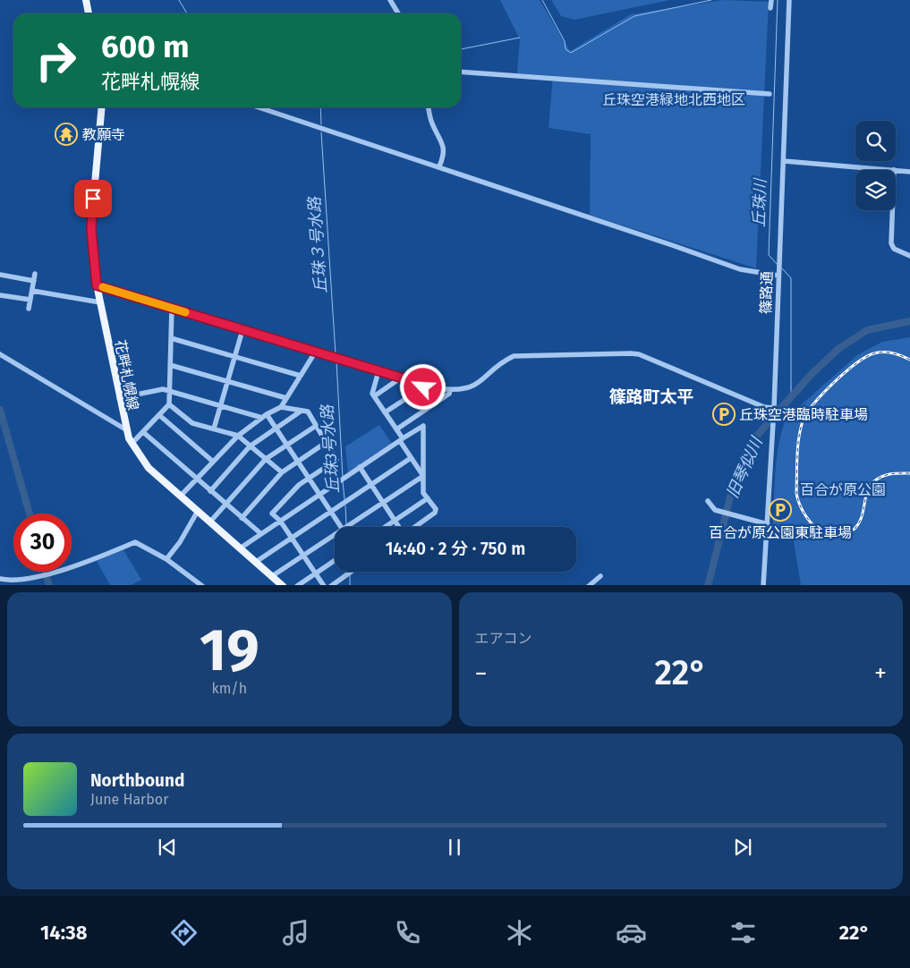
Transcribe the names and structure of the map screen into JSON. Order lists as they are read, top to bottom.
{
  "streets": {
    "main road": ["花畔札幌線"],
    "street": ["篠路通"]
  },
  "districts": ["篠路町太平"],
  "water": [
    "丘珠川",
    "丘珠３号水路",
    "丘珠3号水路",
    "旧琴似川"
  ],
  "parks": ["丘珠空港緑地北西地区", "百合が原公園"],
  "places": {
    "temple": ["教願寺"],
    "parking": ["丘珠空港臨時駐車場", "百合が原公園東駐車場"]
  },
  "page": {
    "turn": ["600 m", "花畔札幌線"],
    "limit": "30",
    "trip": "14:40 · 2 分 · 750 m",
    "tile": [
      ["19", "km/h"],
      "エアコン"
    ],
    "heat": ["−", "22°", "+"],
    "song": ["Northbound", "June Harbor"],
    "tabs": ["14:38", "22°"]
  }
}
